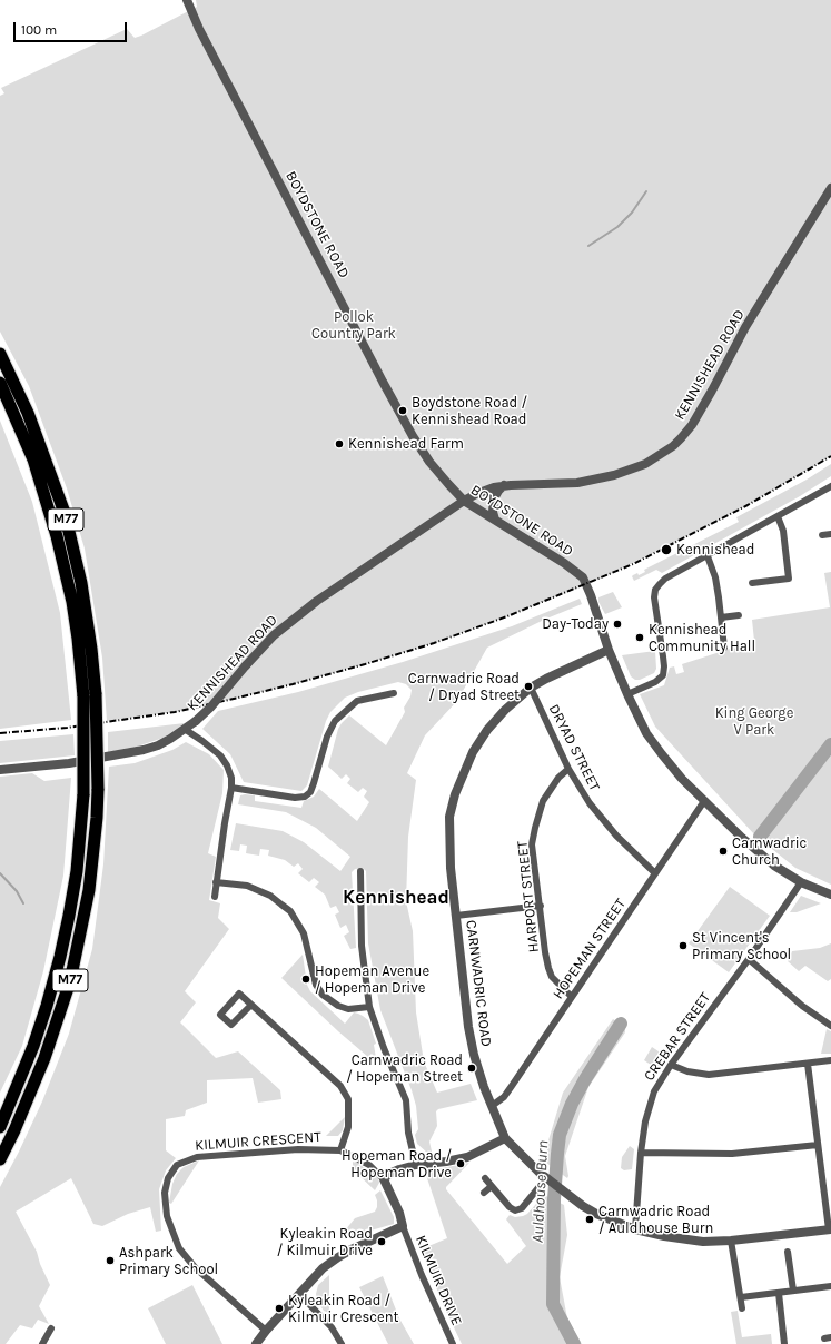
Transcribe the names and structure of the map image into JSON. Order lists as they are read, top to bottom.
{
  "streets": {
    "highway": ["M77"],
    "street": [
      "BOYDSTONE ROAD",
      "KENNISHEAD ROAD",
      "DRYAD STREET",
      "HARPORT STREET",
      "HOPEMAN STREET",
      "CARNWADRIC ROAD",
      "CREBAR STREET",
      "KILMUIR CRESCENT",
      "KILMUIR DRIVE"
    ]
  },
  "crossings": [
    ["BOYDSTONE ROAD", "KENNISHEAD ROAD"],
    ["BOYDSTONE ROAD", "HOPEMAN STREET"],
    ["BOYDSTONE ROAD", "CARNWADRIC ROAD"],
    ["BOYDSTONE ROAD", "CREBAR STREET"],
    ["DRYAD STREET", "HARPORT STREET"],
    ["DRYAD STREET", "HOPEMAN STREET"],
    ["DRYAD STREET", "CARNWADRIC ROAD"],
    ["HARPORT STREET", "HOPEMAN STREET"],
    ["HOPEMAN STREET", "CARNWADRIC ROAD"],
    ["CARNWADRIC ROAD", "CREBAR STREET"],
    ["KILMUIR CRESCENT", "KILMUIR DRIVE"]
  ],
  "districts": ["Kennishead"],
  "water": ["Auldhouse Burn"],
  "parks": ["Pollok Country Park", "King George V Park"],
  "places": [
    "Boydstone Road / Kennishead Road",
    "Kennishead Farm",
    "Kennishead",
    "Day-Today",
    "Kennishead Community Hall",
    "Carnwadric Road / Dryad Street",
    "Carnwadric Church",
    "St Vincent's Primary School",
    "Hopeman Avenue / Hopeman Drive",
    "Carnwadric Road / Hopeman Street",
    "Hopeman Road / Hopeman Drive",
    "Carnwadric Road / Auldhouse Burn",
    "Kyleakin Road / Kilmuir Drive",
    "Ashpark Primary School",
    "Kyleakin Road / Kilmuir Crescent"
  ],
  "scale_bar": "100 m"
}
